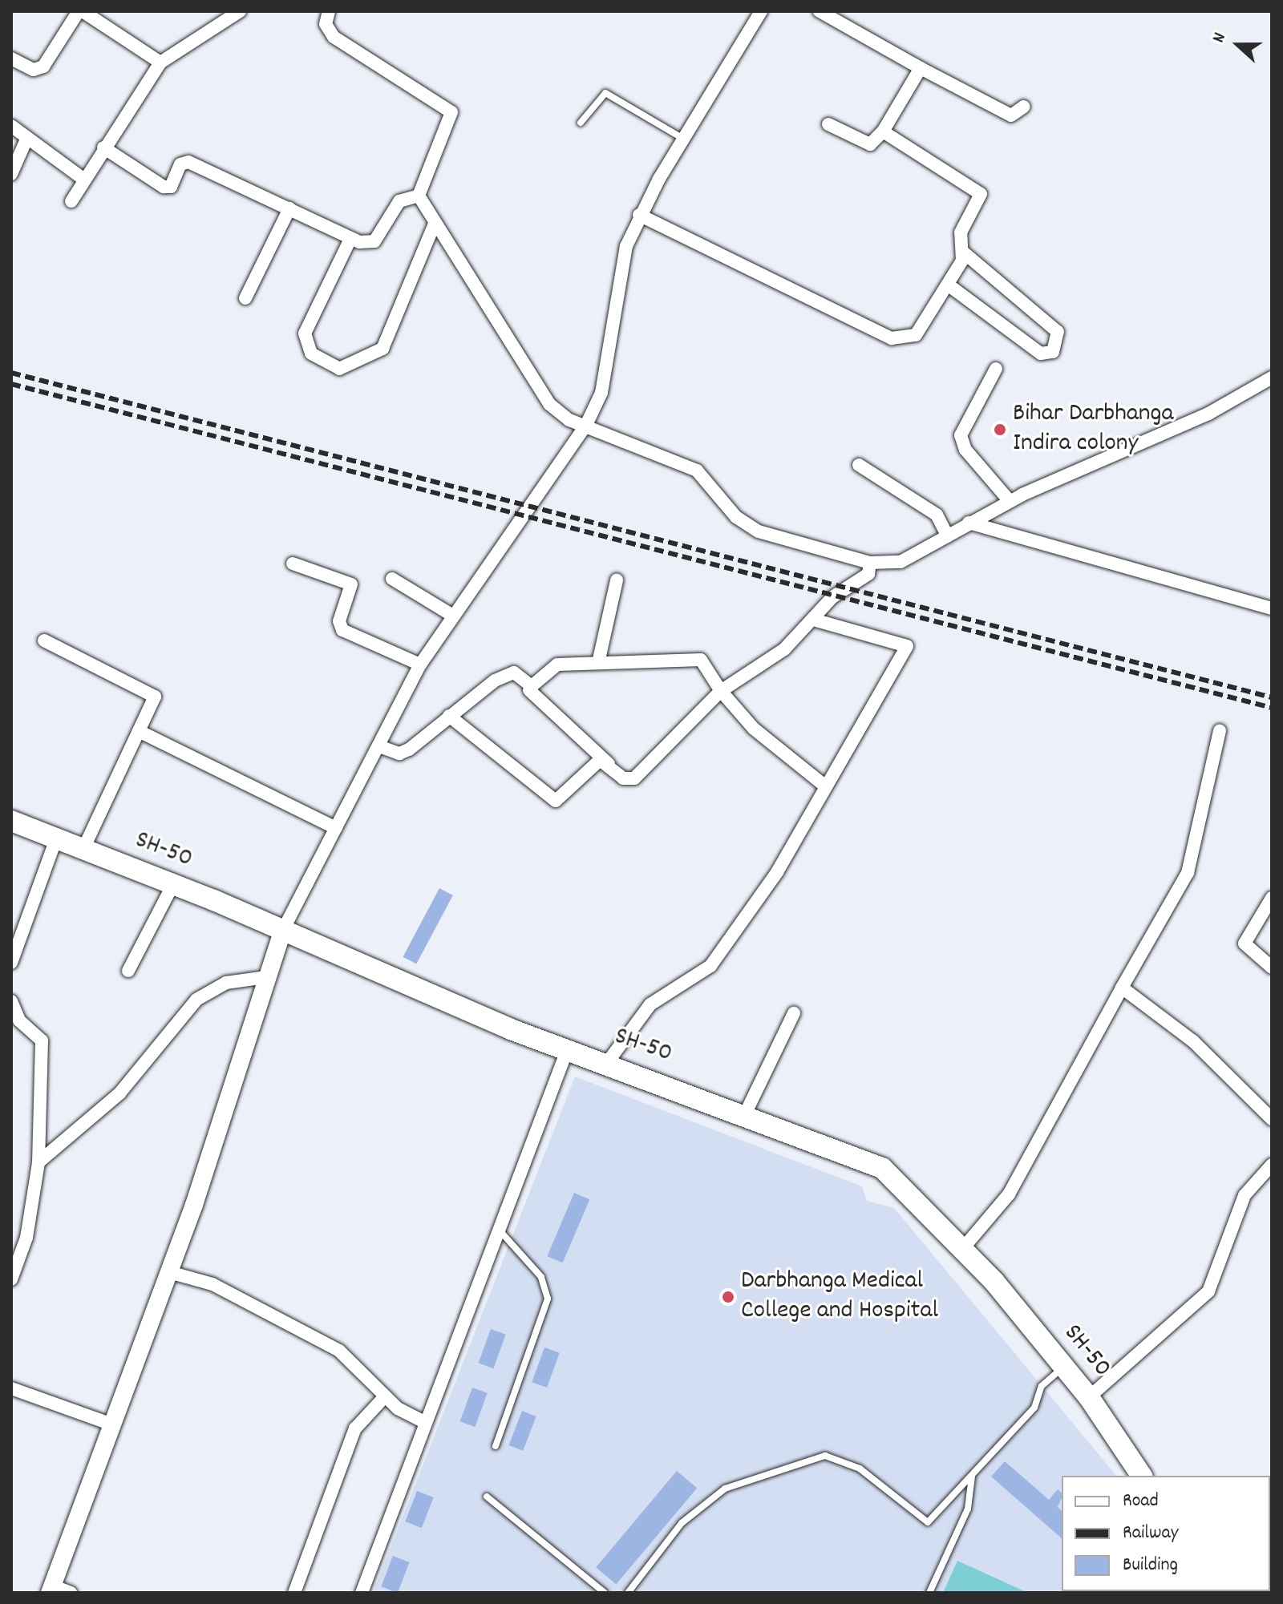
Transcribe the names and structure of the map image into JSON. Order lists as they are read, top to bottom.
{
  "streets": {
    "main road": ["SH-50"]
  },
  "places": ["Bihar Darbhanga Indira colony", "Darbhanga Medical College and Hospital"],
  "legend": ["Road", "Railway", "Building"],
  "north": "left"
}
